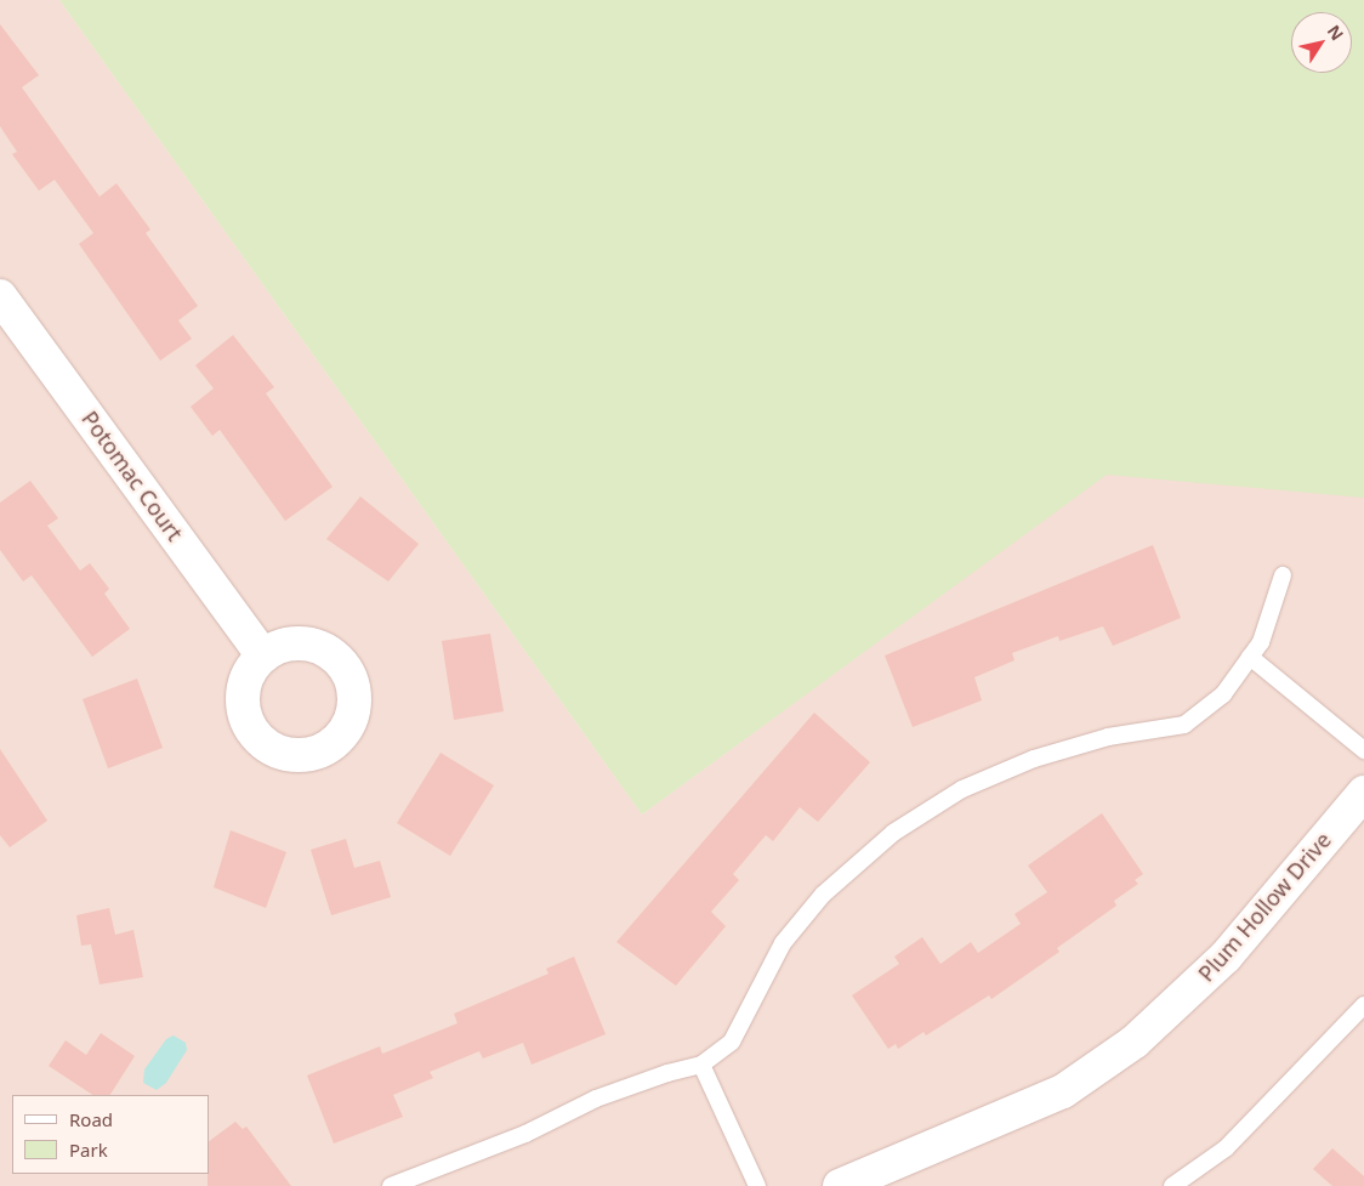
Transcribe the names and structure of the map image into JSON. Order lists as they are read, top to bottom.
{
  "streets": {
    "street": ["Potomac Court", "Plum Hollow Drive"]
  },
  "legend": ["Road", "Park"],
  "north": "top right"
}
